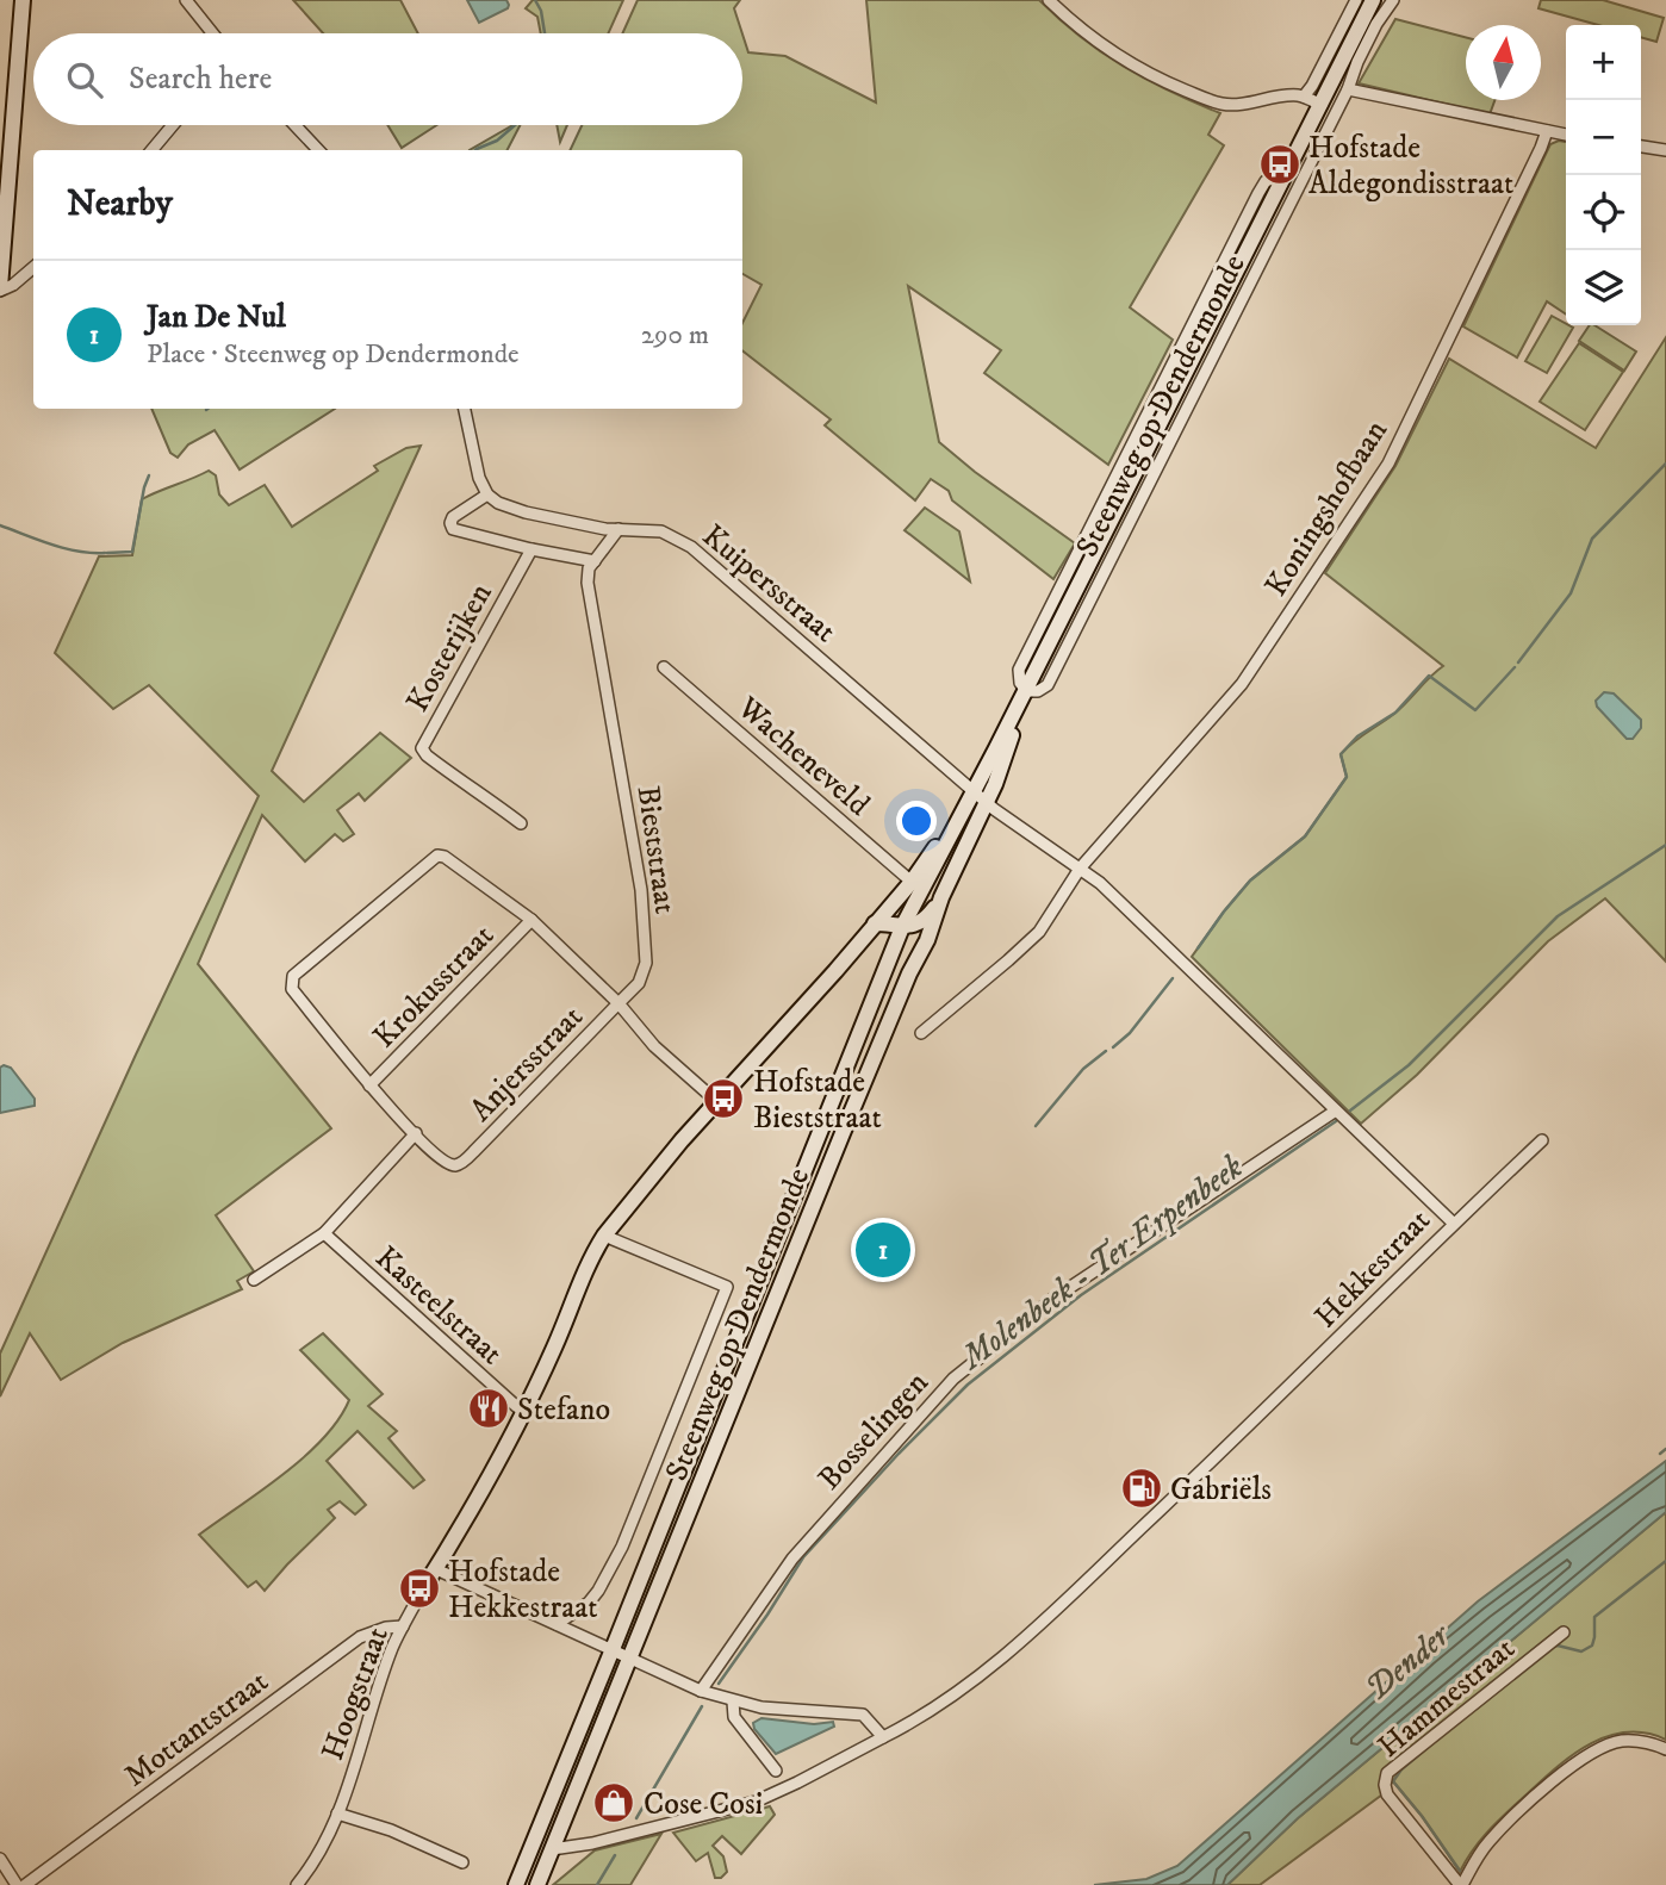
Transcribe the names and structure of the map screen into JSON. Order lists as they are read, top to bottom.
{
  "streets": {
    "main road": ["Steenweg op Dendermonde"],
    "street": [
      "Koningshofbaan",
      "Kuipersstraat",
      "Kosterijken",
      "Wacheneveld",
      "Bieststraat",
      "Krokusstraat",
      "Anjersstraat",
      "Hekkestraat",
      "Kasteelstraat",
      "Bosselingen",
      "Hoogstraat",
      "Hammestraat",
      "Mottantstraat"
    ]
  },
  "crossings": [
    ["Steenweg op Dendermonde", "Kuipersstraat"],
    ["Steenweg op Dendermonde", "Wacheneveld"],
    ["Steenweg op Dendermonde", "Hekkestraat"],
    ["Steenweg op Dendermonde", "Kasteelstraat"],
    ["Steenweg op Dendermonde", "Hoogstraat"],
    ["Koningshofbaan", "Hekkestraat"],
    ["Kuipersstraat", "Bieststraat"],
    ["Kuipersstraat", "Hekkestraat"],
    ["Bieststraat", "Anjersstraat"],
    ["Krokusstraat", "Anjersstraat"],
    ["Hekkestraat", "Bosselingen"],
    ["Hoogstraat", "Mottantstraat"]
  ],
  "water": ["Molenbeek - Ter Erpenbeek", "Dender"],
  "places": {
    "bus stop": ["Hofstade Aldegondisstraat", "Hofstade Bieststraat", "Hofstade Hekkestraat"],
    "restaurant": ["Stefano"],
    "fuel station": ["Gabriëls"],
    "shop": ["Cose Cosi"]
  },
  "north": "top",
  "page": {
    "map_buttons": ["+", "−"],
    "search": "Search here",
    "heading": "Nearby",
    "list": [
      {
        "mark": "1",
        "name": "Jan De Nul",
        "note": "Place · Steenweg op Dendermonde",
        "value": "290 m"
      }
    ],
    "pins": "1"
  }
}
